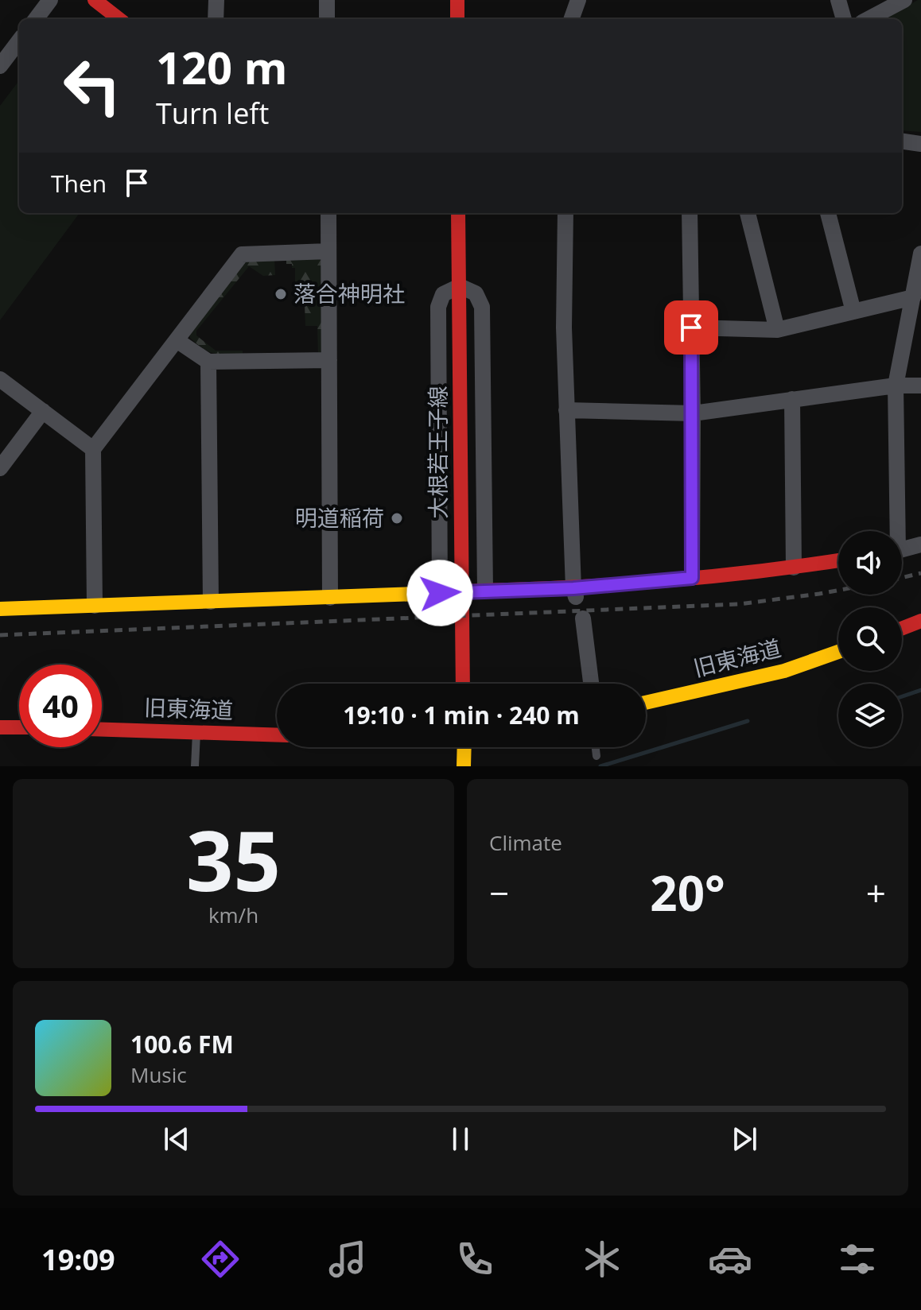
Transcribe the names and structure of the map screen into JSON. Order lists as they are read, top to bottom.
{
  "streets": {
    "street": ["大根若王子線", "旧東海道"]
  },
  "places": ["落合神明社", "明道稲荷"],
  "page": {
    "turn": ["120 m", "Turn left"],
    "then": "Then",
    "limit": "40",
    "trip": "19:10 · 1 min · 240 m",
    "tile": [
      ["35", "km/h"],
      "Climate"
    ],
    "heat": ["−", "20°", "+"],
    "song": ["100.6 FM", "Music"],
    "tabs": "19:09"
  }
}
